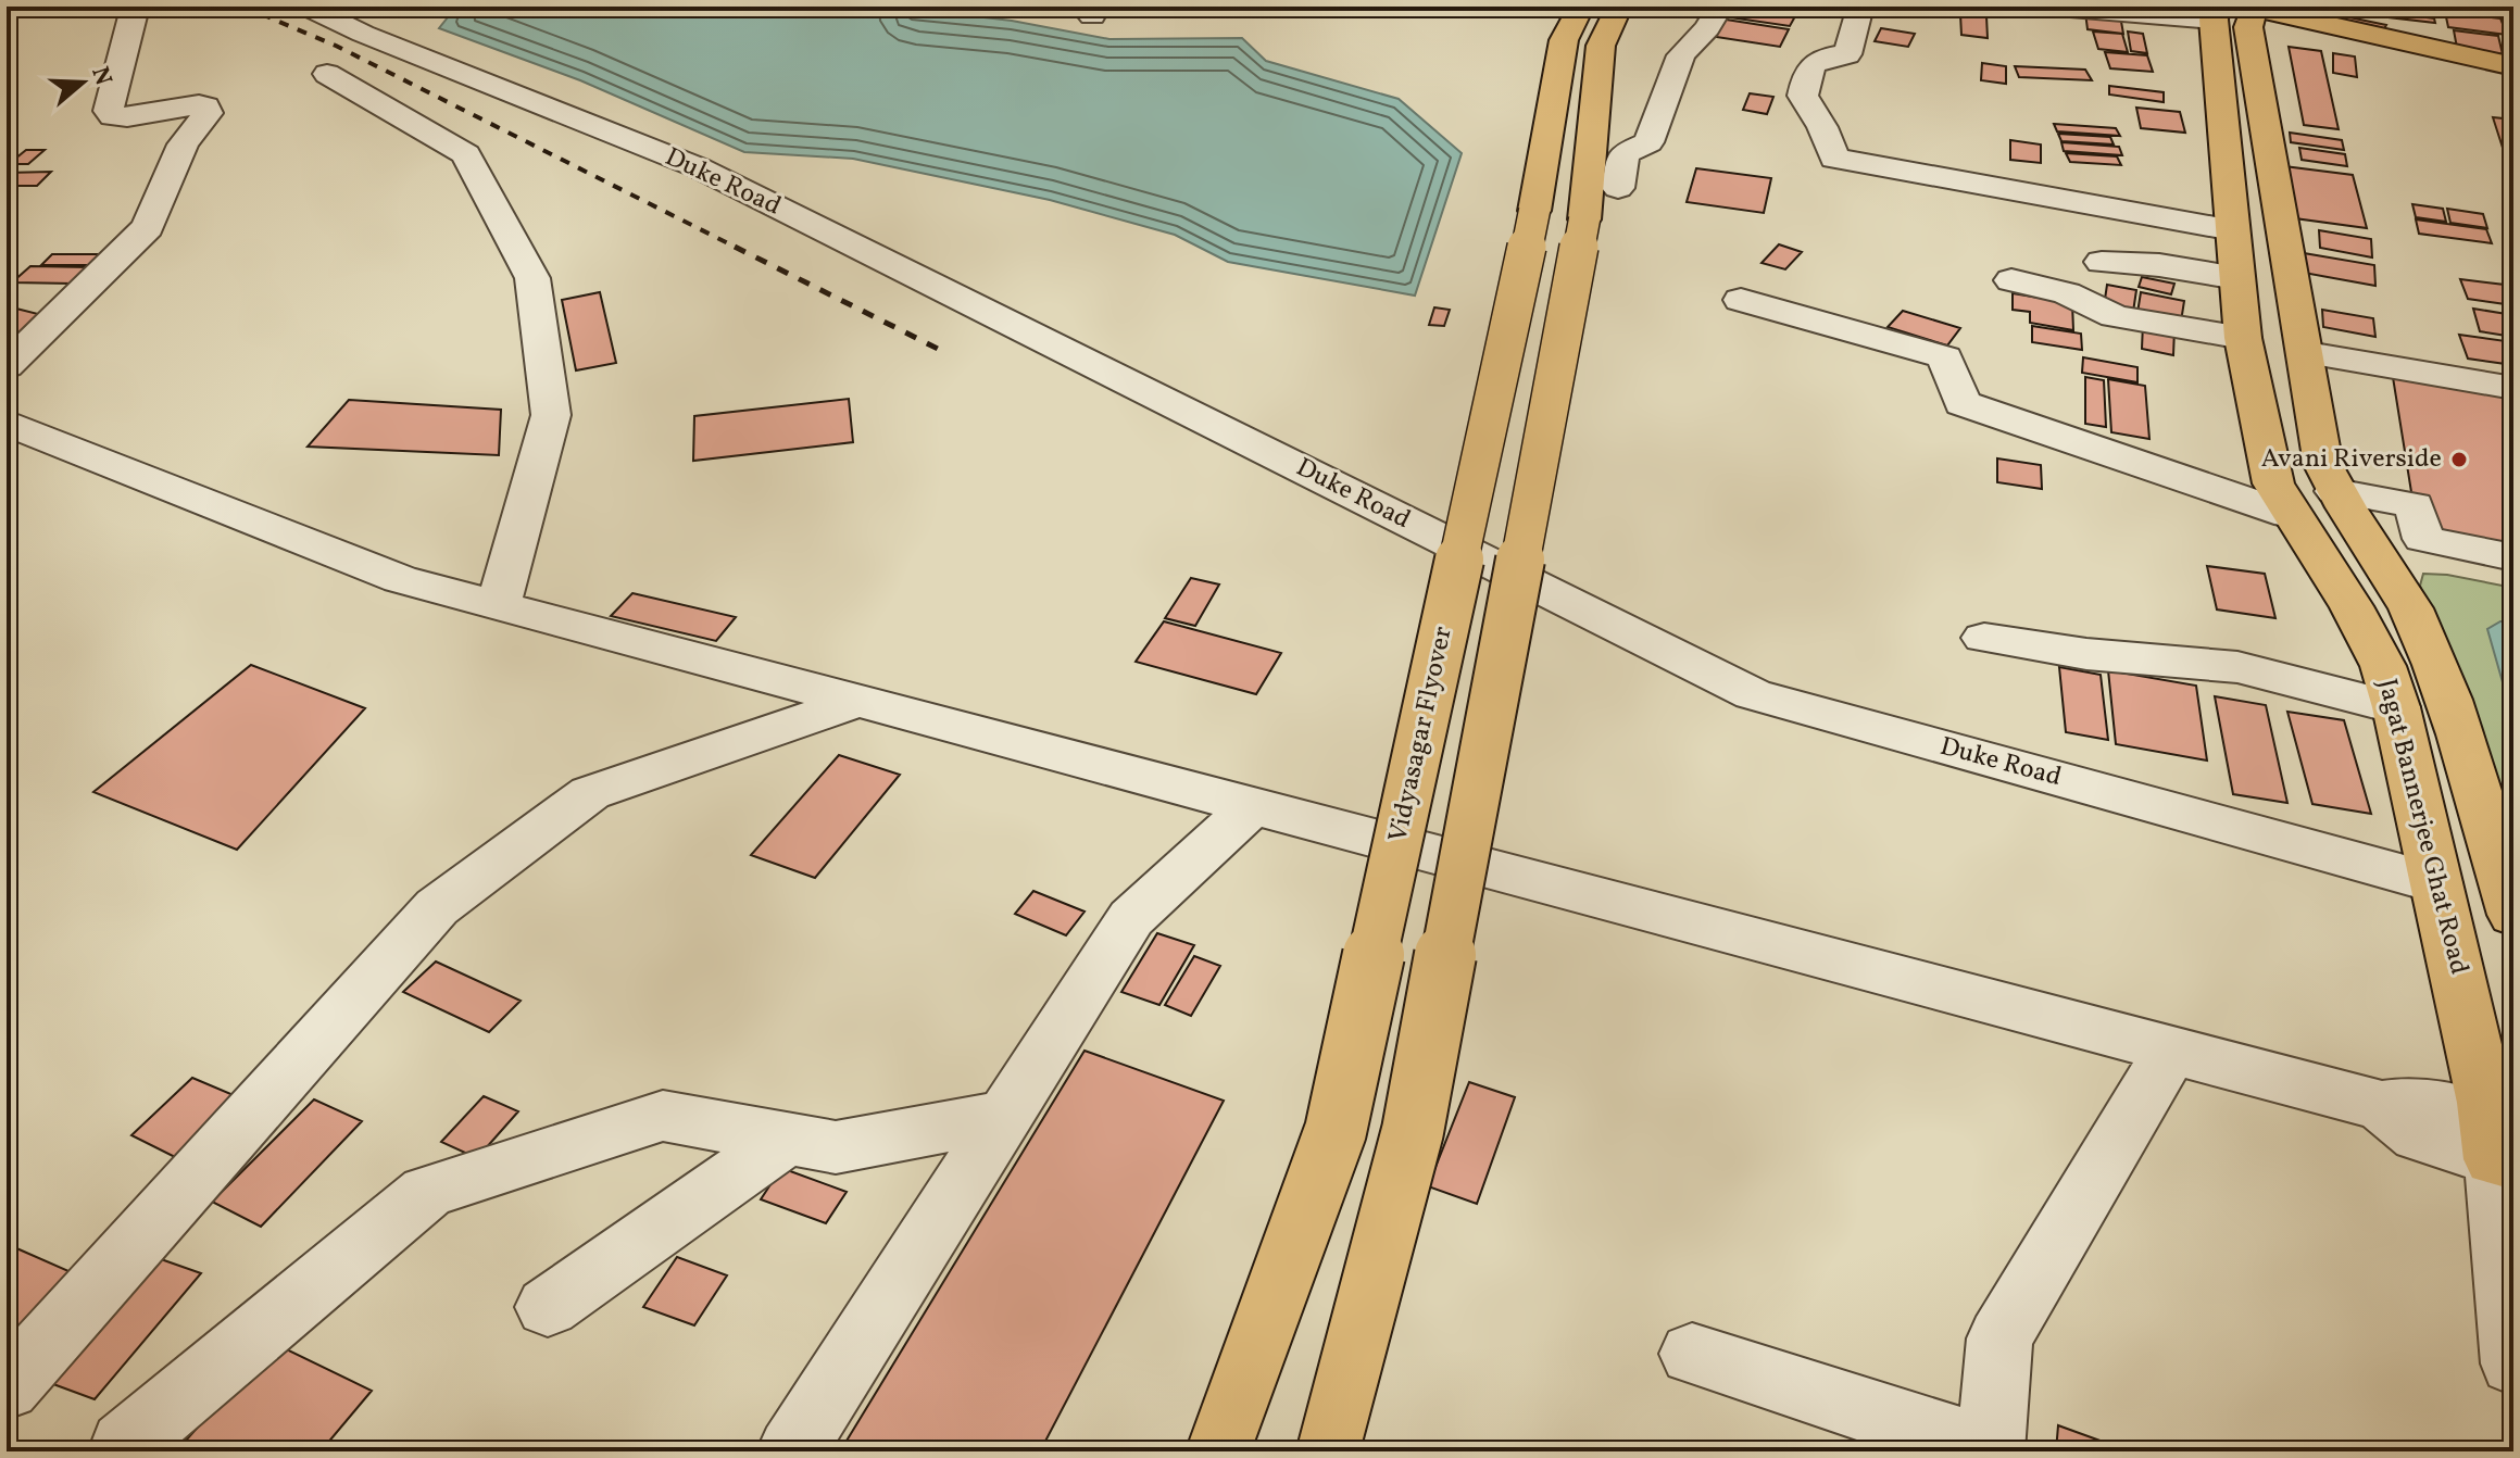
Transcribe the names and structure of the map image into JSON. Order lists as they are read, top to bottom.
{
  "streets": {
    "main road": ["Vidyasagar Flyover", "Jagat Bannerjee Ghat Road"],
    "street": ["Duke Road"]
  },
  "crossings": [
    ["Duke Road", "Jagat Bannerjee Ghat Road"]
  ],
  "places": ["Avani Riverside"],
  "north": "right"
}
